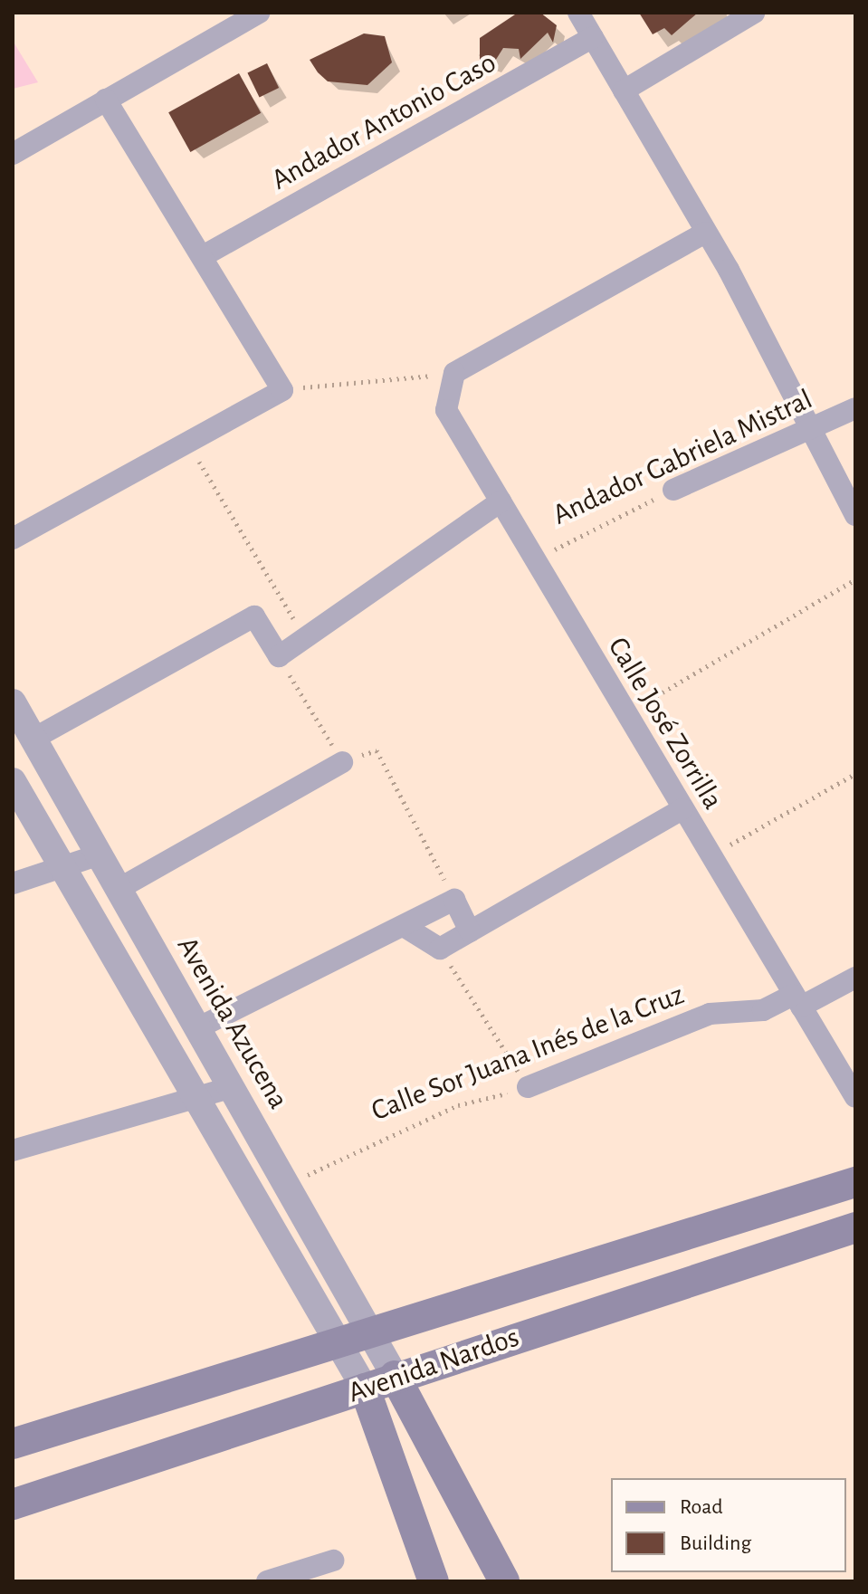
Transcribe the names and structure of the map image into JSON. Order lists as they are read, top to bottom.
{
  "streets": {
    "main road": ["Avenida Nardos"],
    "street": [
      "Andador Antonio Caso",
      "Andador Gabriela Mistral",
      "Calle José Zorrilla",
      "Avenida Azucena",
      "Calle Sor Juana Inés de la Cruz"
    ]
  },
  "crossings": [
    ["Andador Gabriela Mistral", "Calle José Zorrilla"],
    ["Calle José Zorrilla", "Calle Sor Juana Inés de la Cruz"],
    ["Avenida Azucena", "Calle Sor Juana Inés de la Cruz"],
    ["Avenida Azucena", "Avenida Nardos"]
  ],
  "legend": ["Road", "Building"]
}
